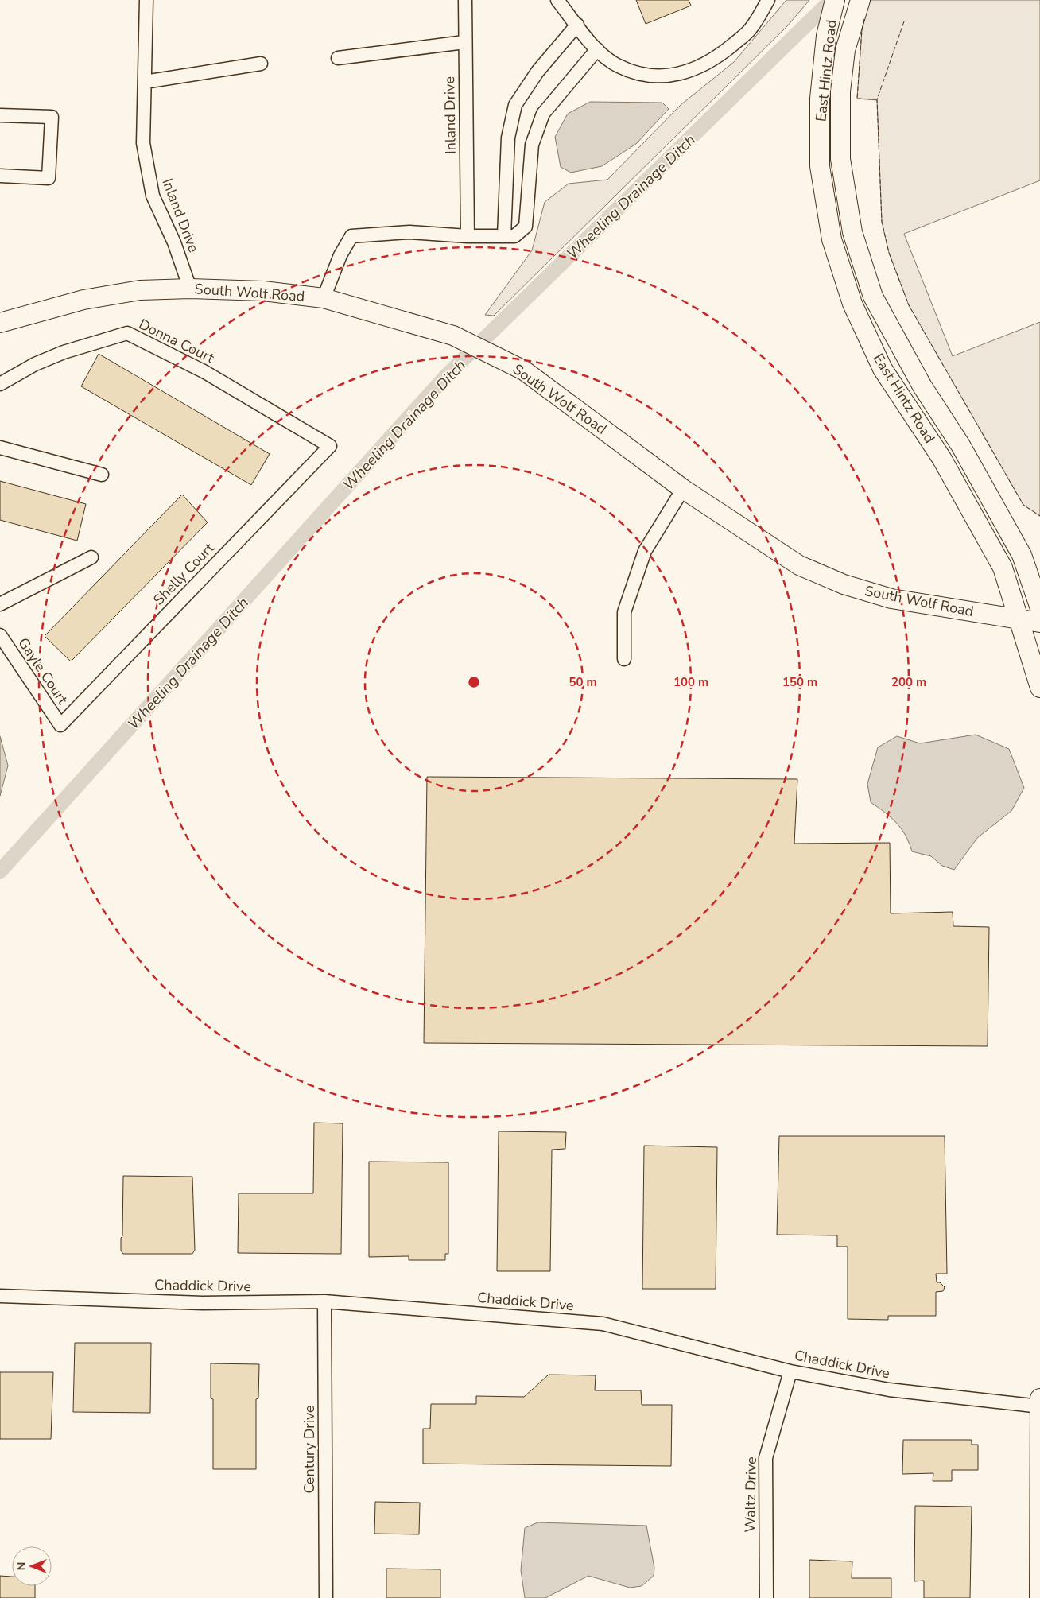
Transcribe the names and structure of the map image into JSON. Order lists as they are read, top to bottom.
{
  "streets": {
    "main road": ["East Hintz Road", "South Wolf Road"],
    "street": [
      "Inland Drive",
      "Donna Court",
      "Shelly Court",
      "Gayle Court",
      "Chaddick Drive",
      "Century Drive",
      "Waltz Drive"
    ]
  },
  "crossings": [
    ["East Hintz Road", "South Wolf Road"],
    ["Inland Drive", "South Wolf Road"],
    ["Donna Court", "Shelly Court"],
    ["Shelly Court", "Gayle Court"],
    ["Chaddick Drive", "Century Drive"],
    ["Chaddick Drive", "Waltz Drive"]
  ],
  "water": ["Wheeling Drainage Ditch"],
  "north": "left",
  "rings": [
    "50 m",
    "100 m",
    "150 m",
    "200 m"
  ]
}
